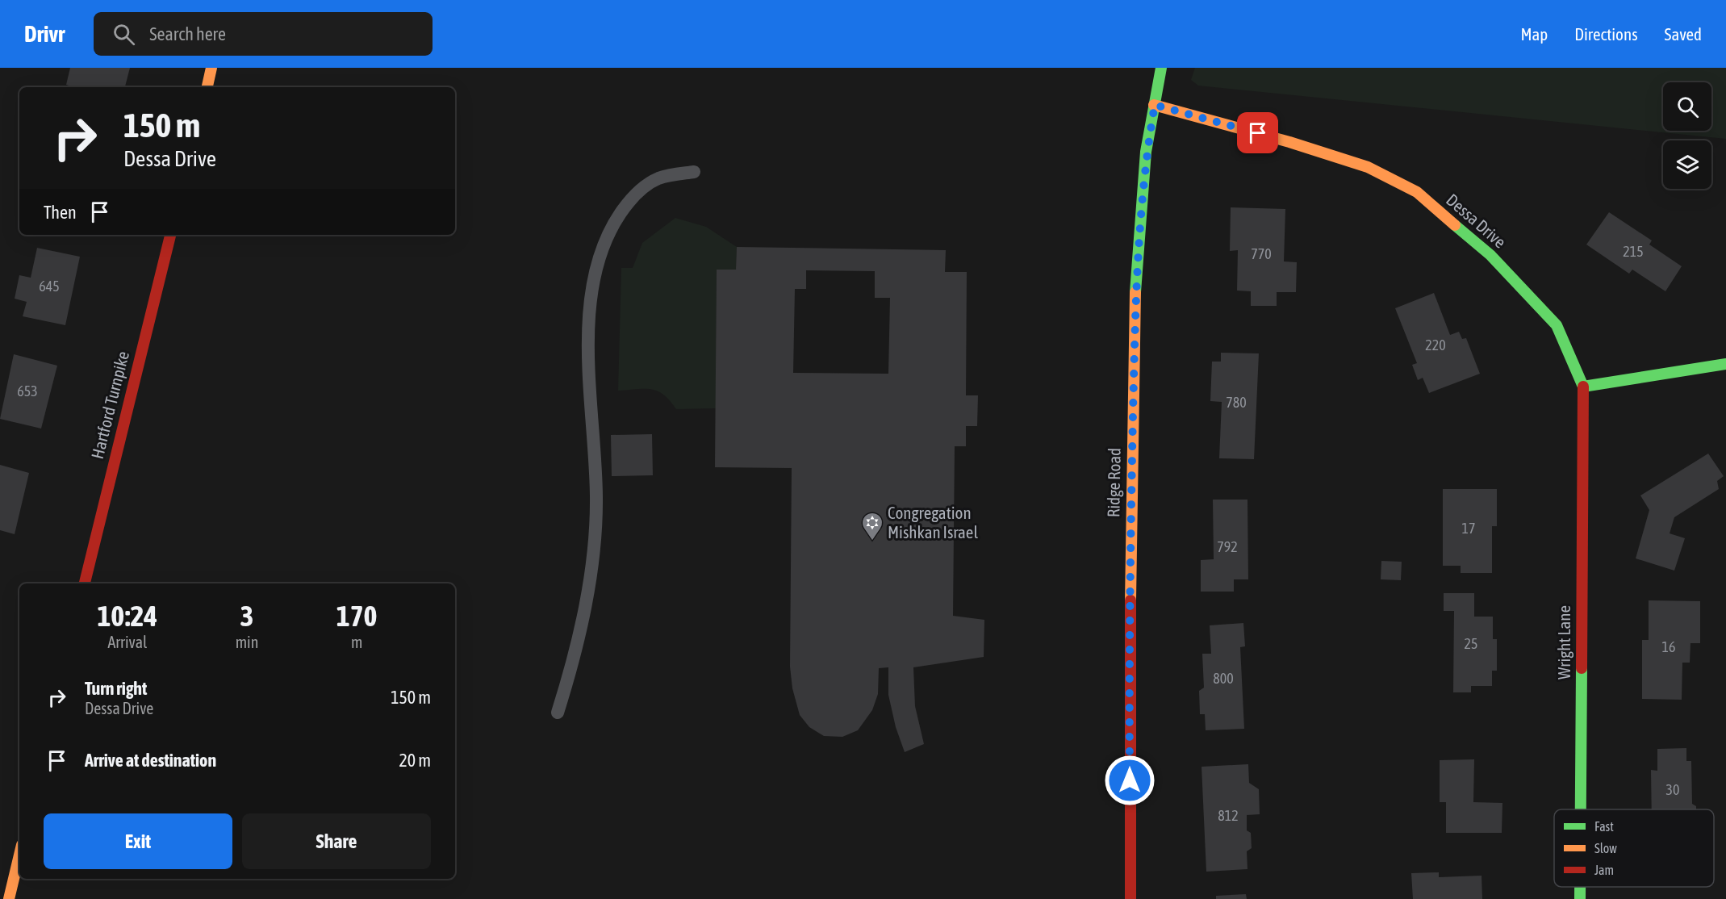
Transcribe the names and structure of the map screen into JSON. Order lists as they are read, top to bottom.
{
  "streets": {
    "main road": [
      "Dessa Drive",
      "Hartford Turnpike",
      "Ridge Road",
      "Wright Lane"
    ]
  },
  "crossings": [
    ["Dessa Drive", "Ridge Road"],
    ["Dessa Drive", "Wright Lane"]
  ],
  "places": {
    "synagogue": ["Congregation Mishkan Israel"]
  },
  "house_numbers": [
    "215",
    "770",
    "645",
    "220",
    "653",
    "780",
    "17",
    "792",
    "25",
    "16",
    "800",
    "30",
    "812"
  ],
  "legend": ["Fast", "Slow", "Jam"],
  "page": {
    "header": "Drivr",
    "search": "Search here",
    "nav": ["Map", "Directions", "Saved"],
    "turn": ["150 m", "Dessa Drive"],
    "then": "Then",
    "eta": [
      "10:24",
      "Arrival",
      "3",
      "min",
      "170",
      "m"
    ],
    "list": [
      {
        "name": "Turn right",
        "note": "Dessa Drive",
        "value": "150 m"
      },
      {
        "name": "Arrive at destination",
        "value": "20 m"
      }
    ],
    "buttons": ["Exit", "Share"]
  }
}
